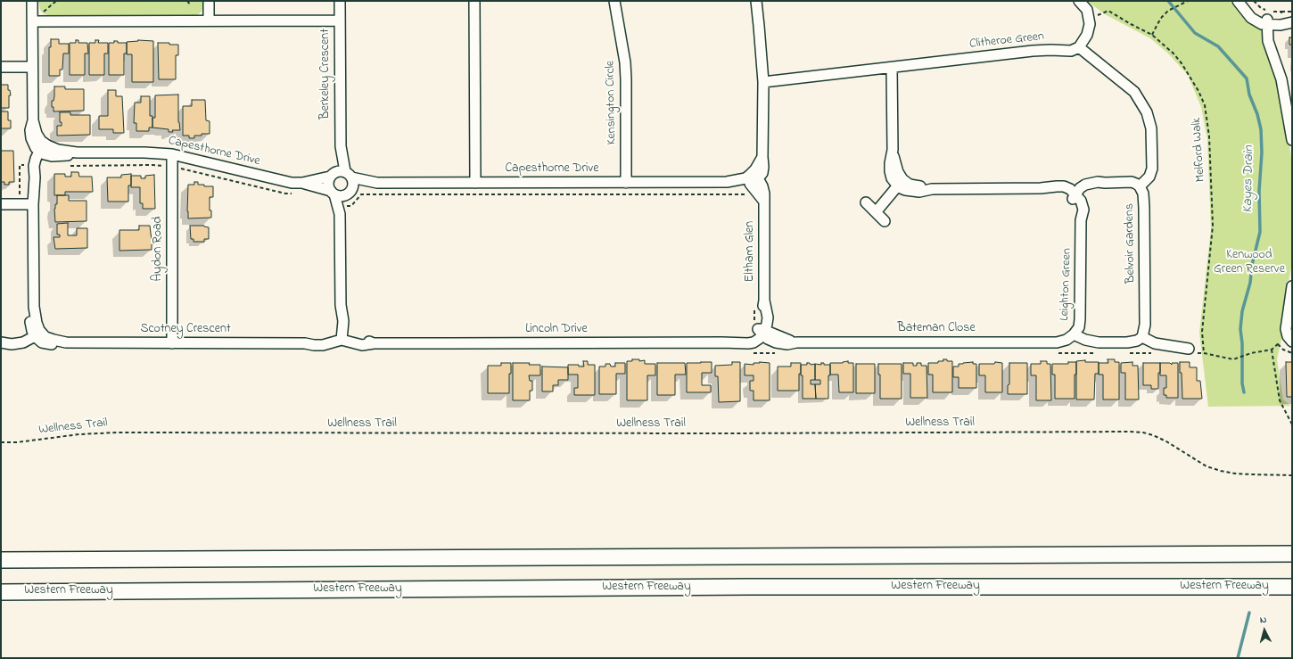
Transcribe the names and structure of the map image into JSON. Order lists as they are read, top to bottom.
{
  "streets": {
    "highway": ["Western Freeway"],
    "street": [
      "Clitheroe Green",
      "Berkeley Crescent",
      "Kensington Circle",
      "Capesthorne Drive",
      "Belvoir Gardens",
      "Aydon Road",
      "Eltham Glen",
      "Leighton Green",
      "Bateman Close",
      "Scotney Crescent",
      "Lincoln Drive"
    ],
    "path": ["Melford Walk", "Wellness Trail"]
  },
  "crossings": [
    ["Berkeley Crescent", "Capesthorne Drive"],
    ["Kensington Circle", "Capesthorne Drive"],
    ["Capesthorne Drive", "Aydon Road"],
    ["Capesthorne Drive", "Eltham Glen"],
    ["Belvoir Gardens", "Leighton Green"],
    ["Aydon Road", "Scotney Crescent"],
    ["Eltham Glen", "Bateman Close"],
    ["Eltham Glen", "Lincoln Drive"],
    ["Leighton Green", "Bateman Close"],
    ["Bateman Close", "Lincoln Drive"],
    ["Scotney Crescent", "Lincoln Drive"]
  ],
  "water": ["Kayes Drain"],
  "parks": ["Kenwood Green Reserve"],
  "north": "top"
}
